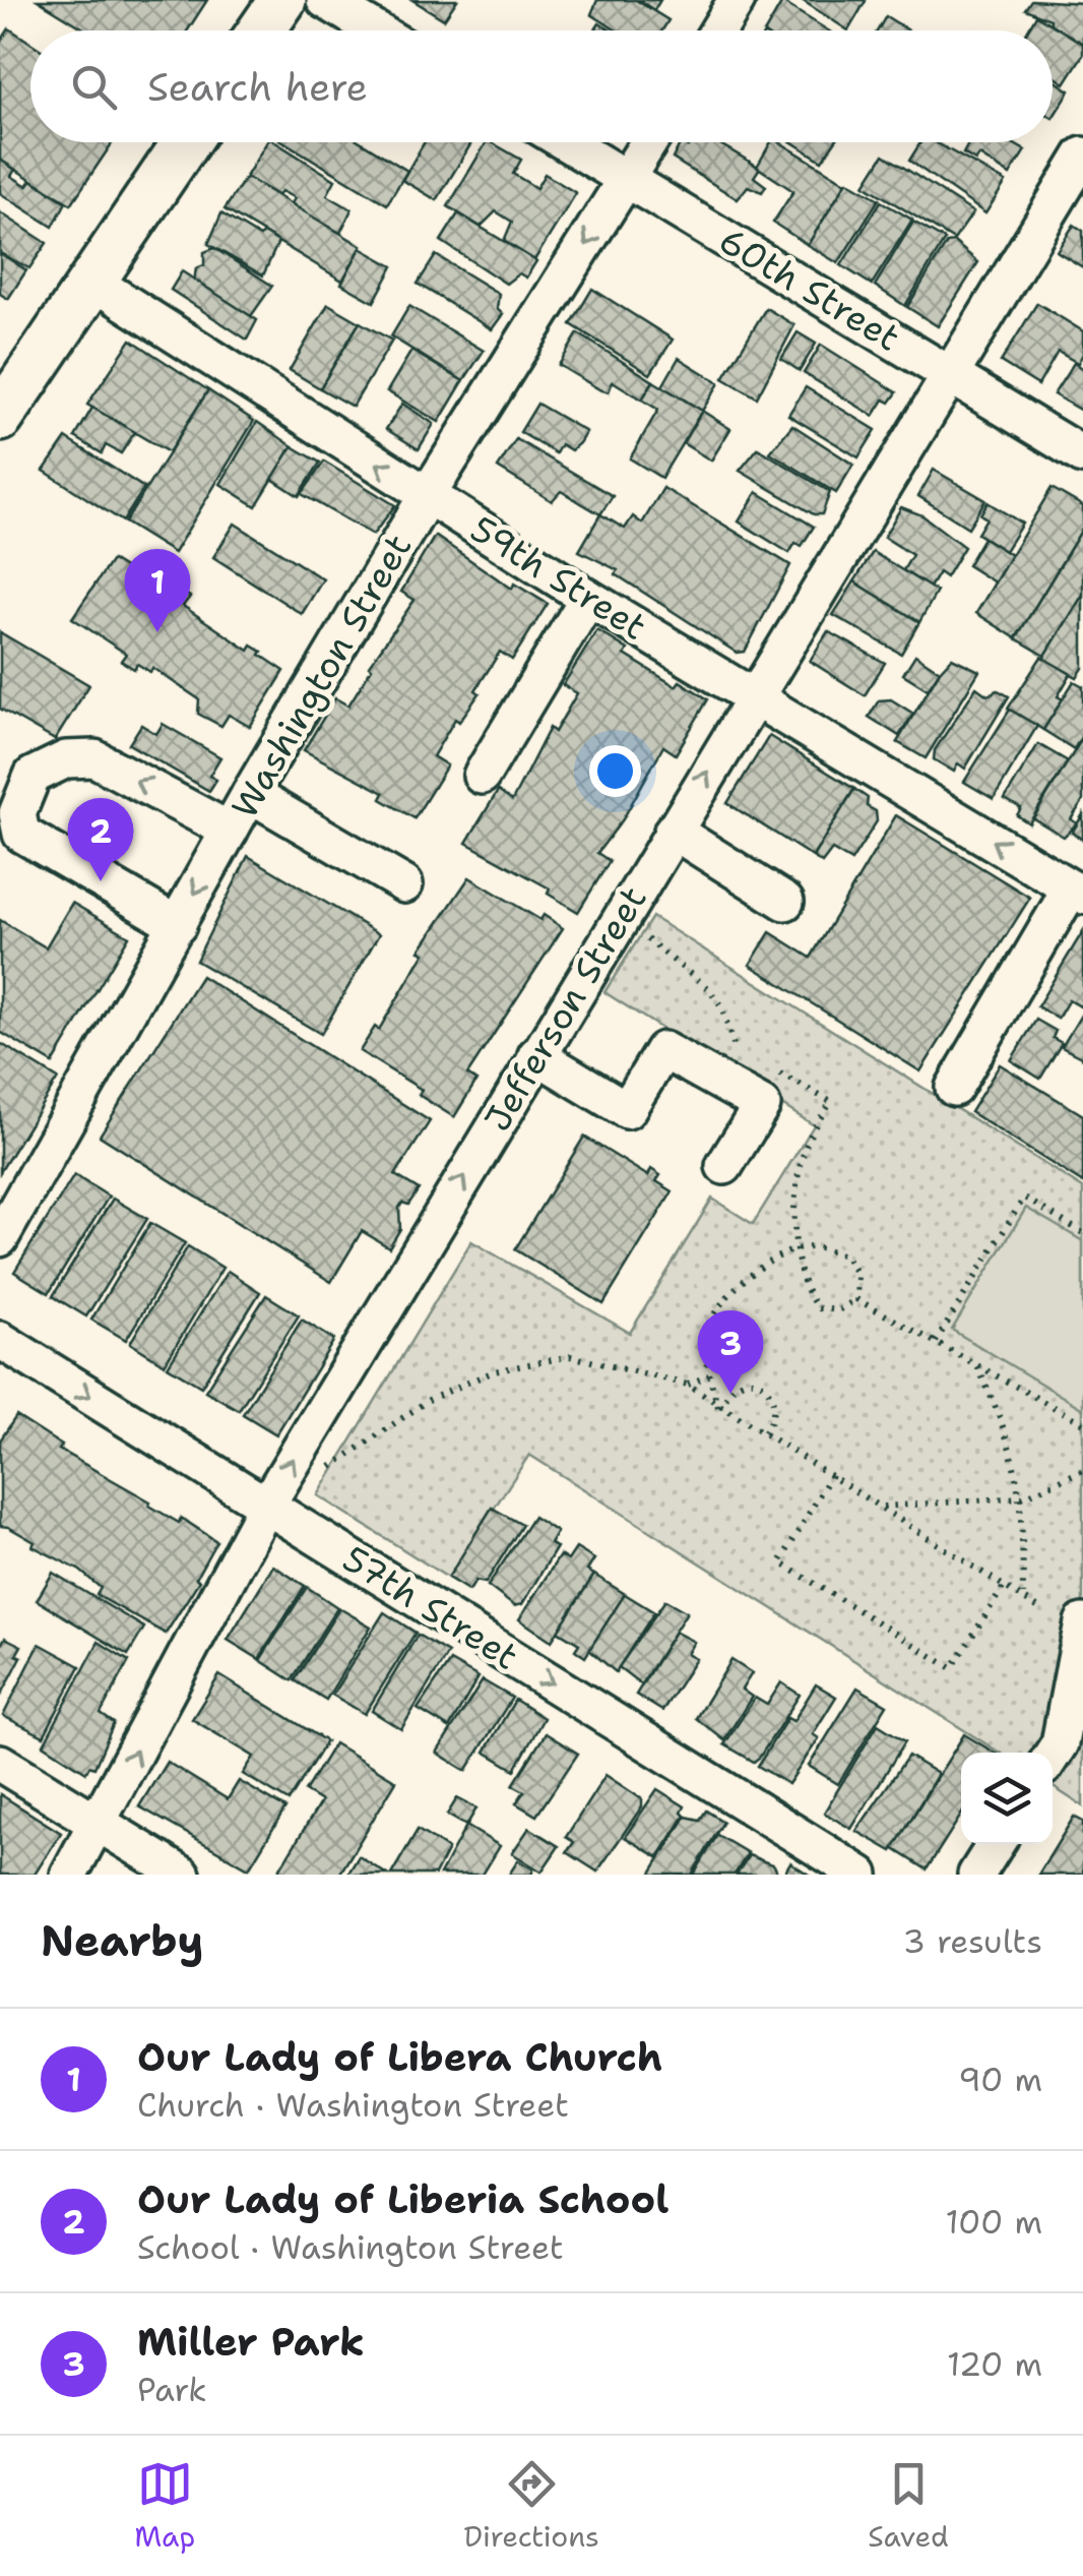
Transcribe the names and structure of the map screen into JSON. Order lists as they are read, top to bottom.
{
  "streets": {
    "street": [
      "60th Street",
      "59th Street",
      "Washington Street",
      "Jefferson Street",
      "57th Street"
    ]
  },
  "crossings": [
    ["60th Street", "Washington Street"],
    ["60th Street", "Jefferson Street"],
    ["59th Street", "Washington Street"],
    ["59th Street", "Jefferson Street"],
    ["Jefferson Street", "57th Street"]
  ],
  "one_way": [
    "59th Street",
    "Washington Street",
    "Jefferson Street",
    "57th Street"
  ],
  "page": {
    "search": "Search here",
    "pins": ["1", "2", "3"],
    "heading": ["Nearby", "3 results"],
    "list": [
      {
        "mark": "1",
        "name": "Our Lady of Libera Church",
        "note": "Church · Washington Street",
        "value": "90 m"
      },
      {
        "mark": "2",
        "name": "Our Lady of Liberia School",
        "note": "School · Washington Street",
        "value": "100 m"
      },
      {
        "mark": "3",
        "name": "Miller Park",
        "note": "Park",
        "value": "120 m"
      }
    ],
    "nav": ["Map", "Directions", "Saved"]
  }
}
